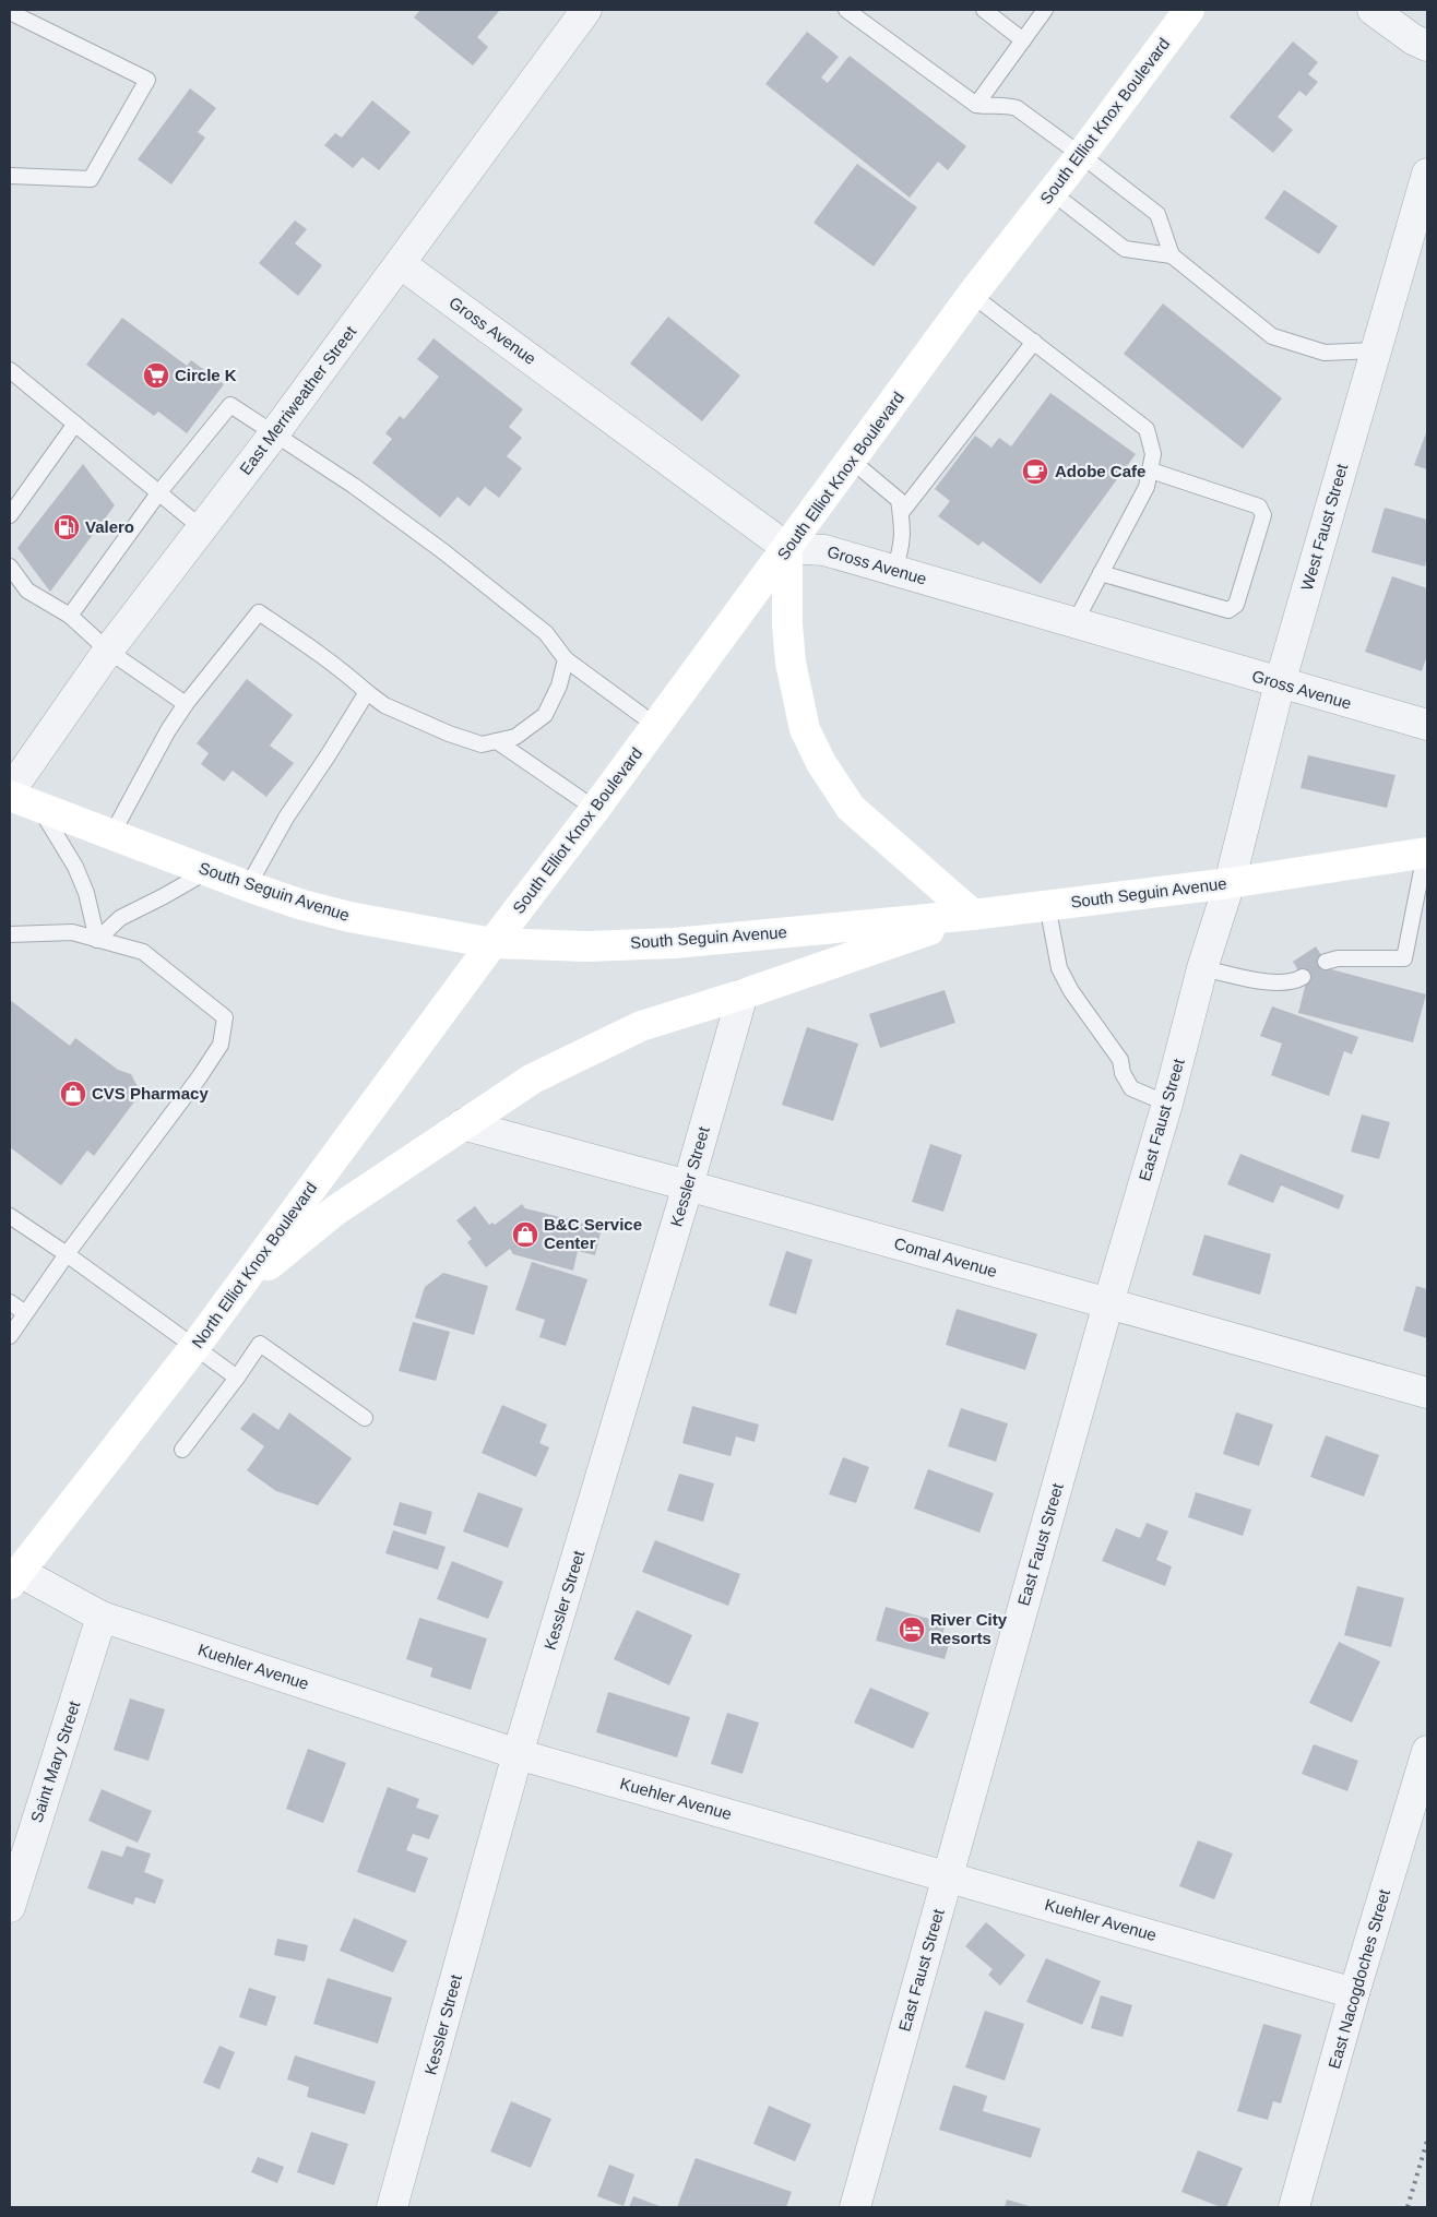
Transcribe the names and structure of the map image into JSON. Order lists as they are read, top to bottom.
{
  "streets": {
    "main road": ["South Elliot Knox Boulevard", "South Seguin Avenue", "North Elliot Knox Boulevard"],
    "street": [
      "Gross Avenue",
      "East Merriweather Street",
      "West Faust Street",
      "East Faust Street",
      "Kessler Street",
      "Comal Avenue",
      "Kuehler Avenue",
      "Saint Mary Street",
      "East Nacogdoches Street"
    ]
  },
  "crossings": [
    ["South Elliot Knox Boulevard", "Gross Avenue"],
    ["South Elliot Knox Boulevard", "South Seguin Avenue"],
    ["South Elliot Knox Boulevard", "North Elliot Knox Boulevard"],
    ["Gross Avenue", "East Merriweather Street"],
    ["Gross Avenue", "West Faust Street"],
    ["West Faust Street", "South Seguin Avenue"],
    ["West Faust Street", "East Faust Street"],
    ["South Seguin Avenue", "East Faust Street"],
    ["South Seguin Avenue", "North Elliot Knox Boulevard"],
    ["East Faust Street", "Comal Avenue"],
    ["East Faust Street", "Kuehler Avenue"],
    ["Kessler Street", "Comal Avenue"],
    ["Kessler Street", "Kuehler Avenue"],
    ["North Elliot Knox Boulevard", "Kuehler Avenue"],
    ["Kuehler Avenue", "Saint Mary Street"],
    ["Kuehler Avenue", "East Nacogdoches Street"]
  ],
  "places": {
    "supermarket": ["Circle K"],
    "cafe": ["Adobe Cafe"],
    "fuel station": ["Valero"],
    "shop": ["CVS Pharmacy", "B&C Service Center"],
    "hotel": ["River City Resorts"]
  }
}
